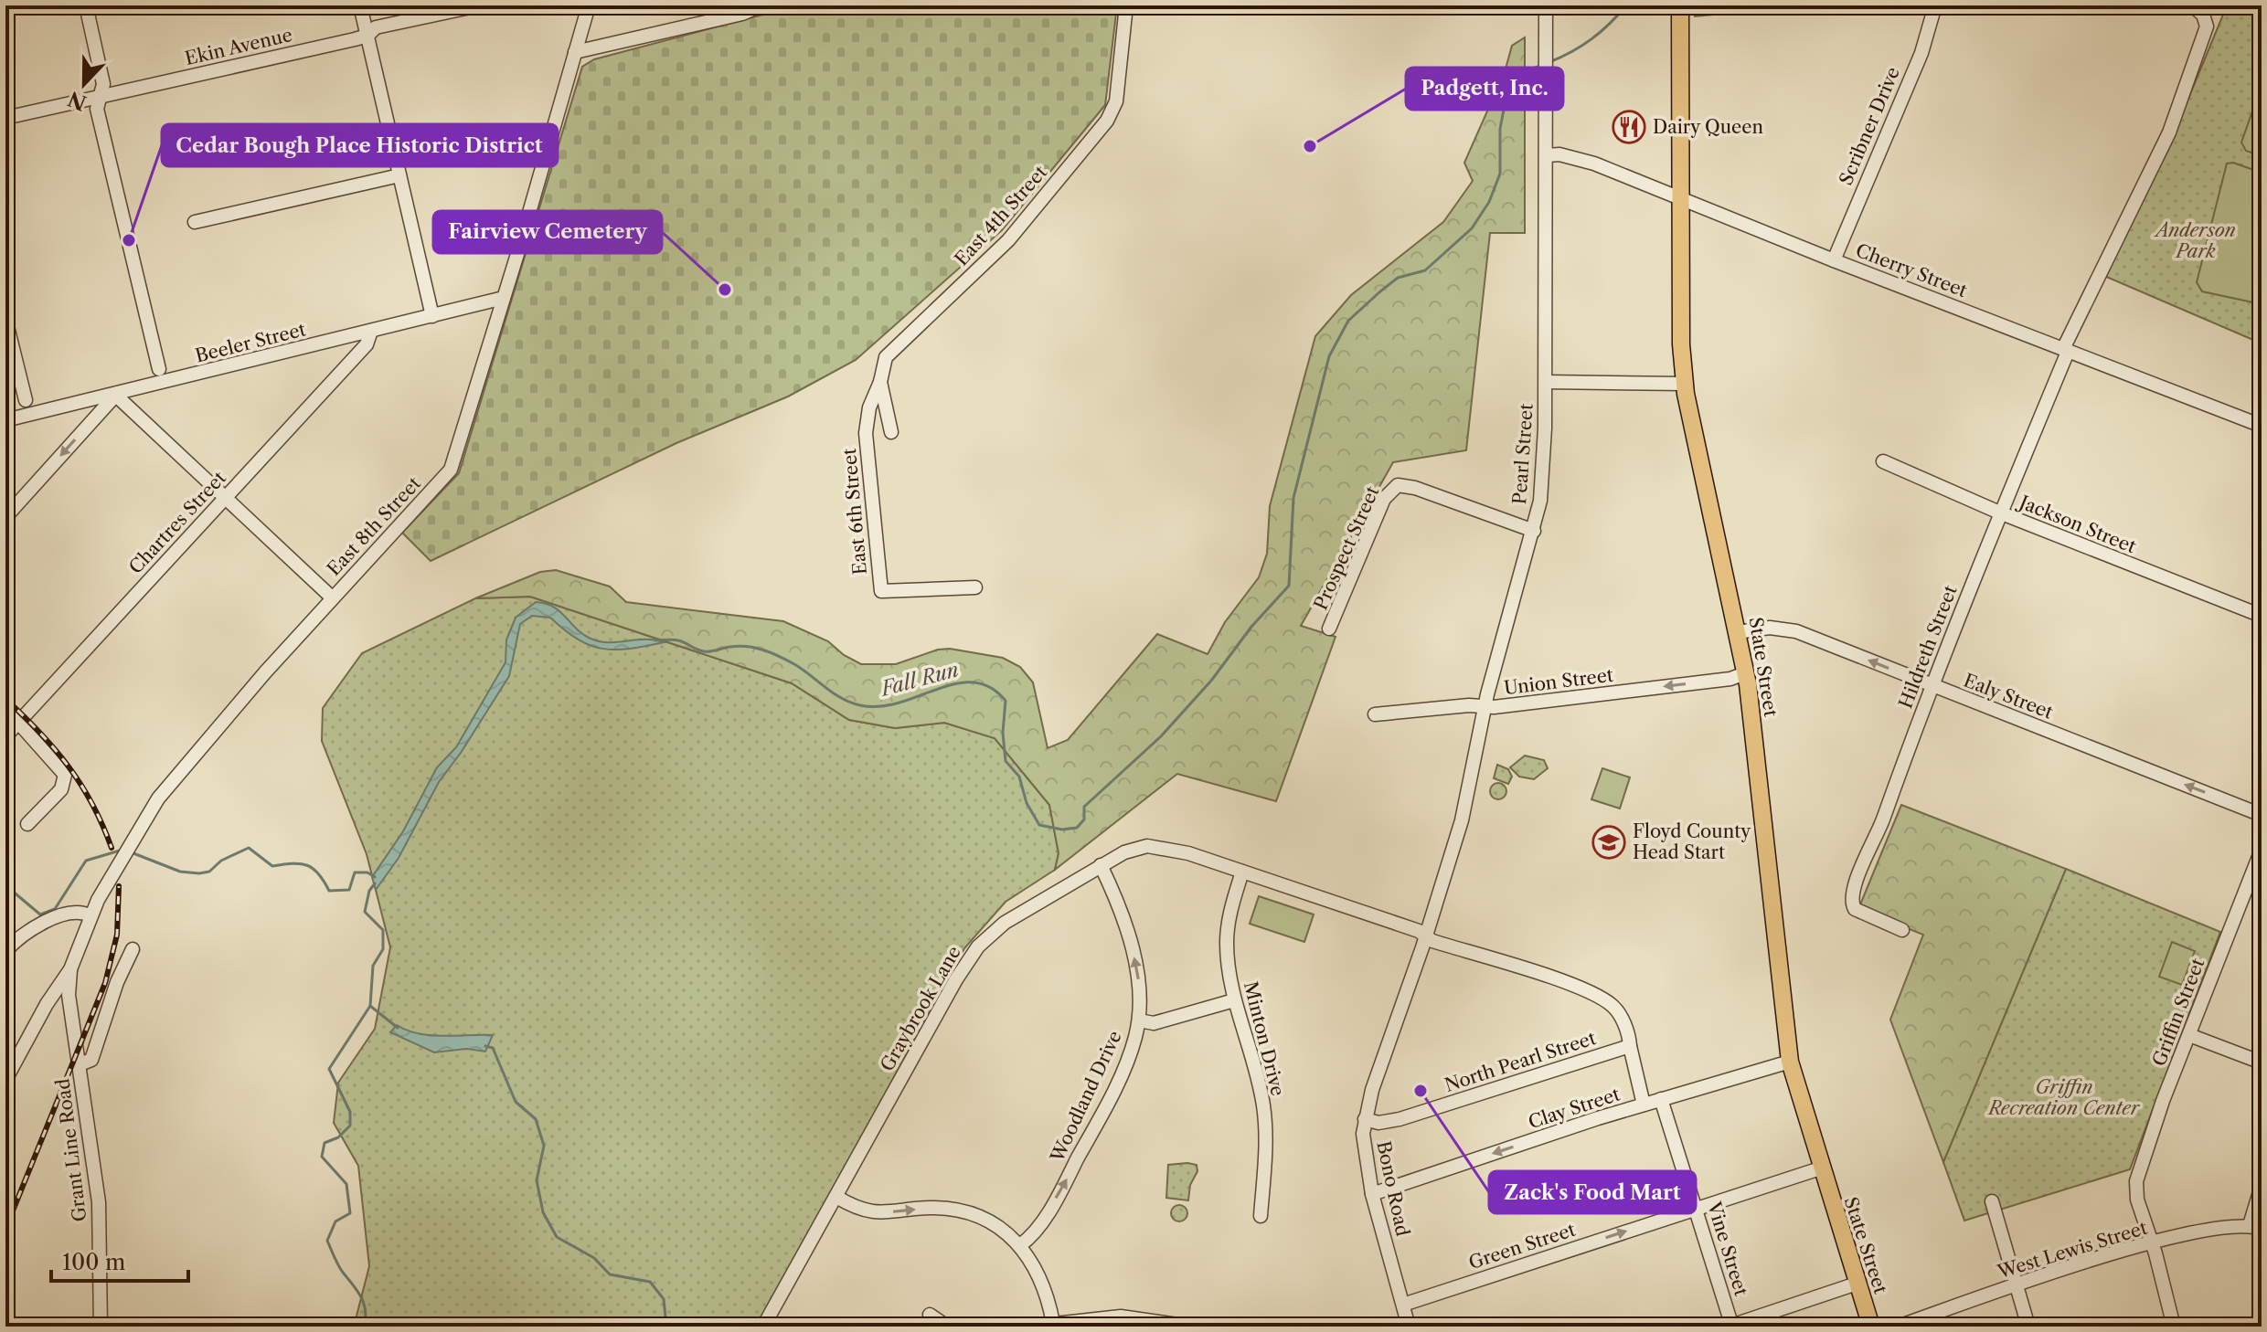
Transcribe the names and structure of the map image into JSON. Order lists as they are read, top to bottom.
{
  "streets": {
    "main road": ["State Street"],
    "street": [
      "Ekin Avenue",
      "Scribner Drive",
      "East 4th Street",
      "Cherry Street",
      "Beeler Street",
      "Pearl Street",
      "East 6th Street",
      "Chartres Street",
      "Jackson Street",
      "East 8th Street",
      "Prospect Street",
      "Hildreth Street",
      "Union Street",
      "Ealy Street",
      "Graybrook Lane",
      "Griffin Street",
      "Minton Drive",
      "North Pearl Street",
      "Woodland Drive",
      "Clay Street",
      "Grant Line Road",
      "Bono Road",
      "Green Street",
      "Vine Street",
      "West Lewis Street"
    ]
  },
  "crossings": [
    ["Scribner Drive", "Cherry Street"],
    ["East 4th Street", "East 6th Street"],
    ["Cherry Street", "Pearl Street"],
    ["Cherry Street", "Hildreth Street"],
    ["Cherry Street", "State Street"],
    ["Beeler Street", "Chartres Street"],
    ["Beeler Street", "East 8th Street"],
    ["Pearl Street", "Prospect Street"],
    ["Pearl Street", "Union Street"],
    ["Pearl Street", "Graybrook Lane"],
    ["Pearl Street", "Bono Road"],
    ["Jackson Street", "Hildreth Street"],
    ["East 8th Street", "Grant Line Road"],
    ["Hildreth Street", "Ealy Street"],
    ["State Street", "Union Street"],
    ["State Street", "Ealy Street"],
    ["State Street", "Clay Street"],
    ["State Street", "Green Street"],
    ["Graybrook Lane", "Minton Drive"],
    ["Graybrook Lane", "North Pearl Street"],
    ["Graybrook Lane", "Woodland Drive"],
    ["Graybrook Lane", "Bono Road"],
    ["Griffin Street", "West Lewis Street"],
    ["North Pearl Street", "Bono Road"],
    ["Clay Street", "Bono Road"],
    ["Clay Street", "Vine Street"],
    ["Bono Road", "Green Street"],
    ["Green Street", "Vine Street"]
  ],
  "one_way": [
    "Union Street",
    "Ealy Street",
    "Woodland Drive",
    "Clay Street",
    "Green Street"
  ],
  "water": ["Fall Run"],
  "parks": ["Anderson Park", "Griffin Recreation Center"],
  "places": {
    "restaurant": ["Dairy Queen"],
    "other": [
      "Padgett, Inc.",
      "Cedar Bough Place Historic District",
      "Fairview Cemetery",
      "Zack's Food Mart"
    ],
    "school or university": ["Floyd County Head Start"]
  },
  "scale_bar": "100 m",
  "north": "bottom"
}
